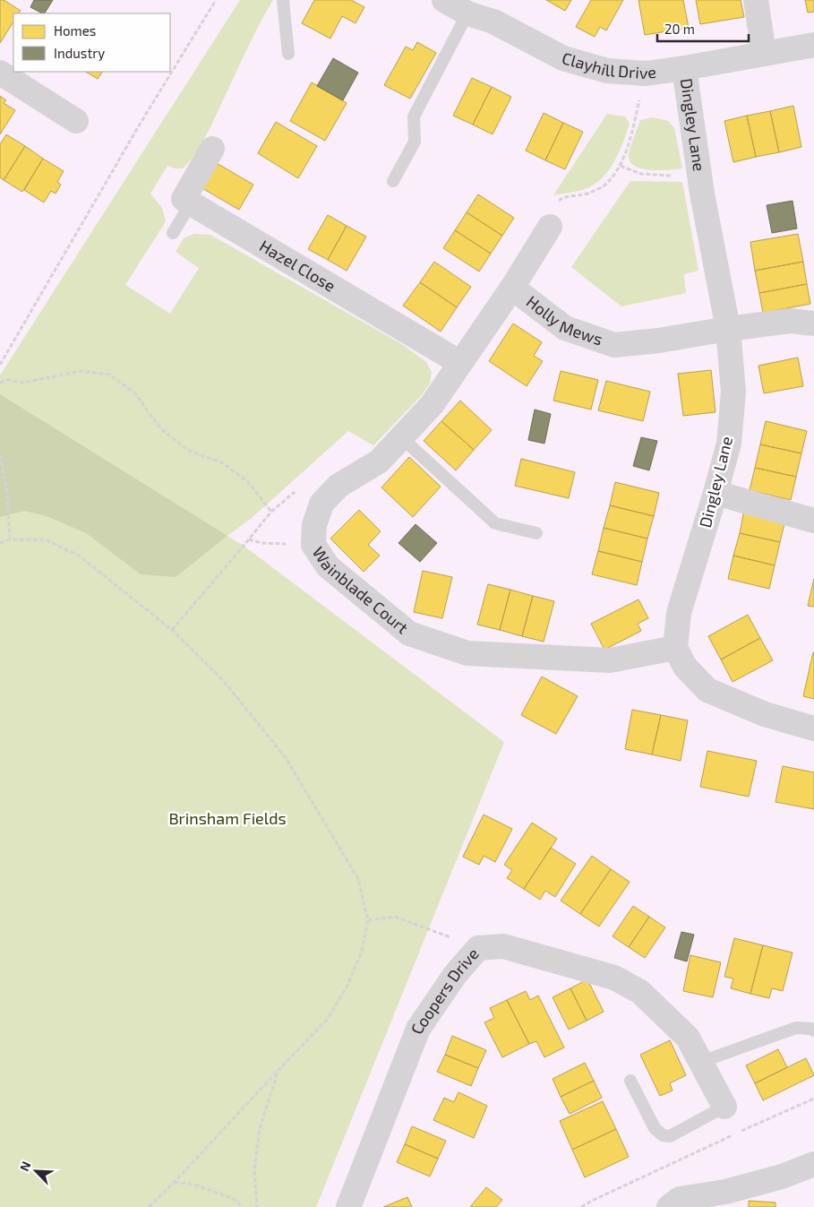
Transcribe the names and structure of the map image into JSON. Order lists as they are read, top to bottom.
{
  "streets": {
    "street": [
      "Clayhill Drive",
      "Dingley Lane",
      "Hazel Close",
      "Holly Mews",
      "Wainblade Court",
      "Coopers Drive"
    ]
  },
  "crossings": [
    ["Clayhill Drive", "Dingley Lane"],
    ["Dingley Lane", "Holly Mews"],
    ["Dingley Lane", "Wainblade Court"],
    ["Hazel Close", "Wainblade Court"],
    ["Holly Mews", "Wainblade Court"]
  ],
  "parks": ["Brinsham Fields"],
  "legend": ["Homes", "Industry"],
  "scale_bar": "20 m",
  "north": "top left"
}
